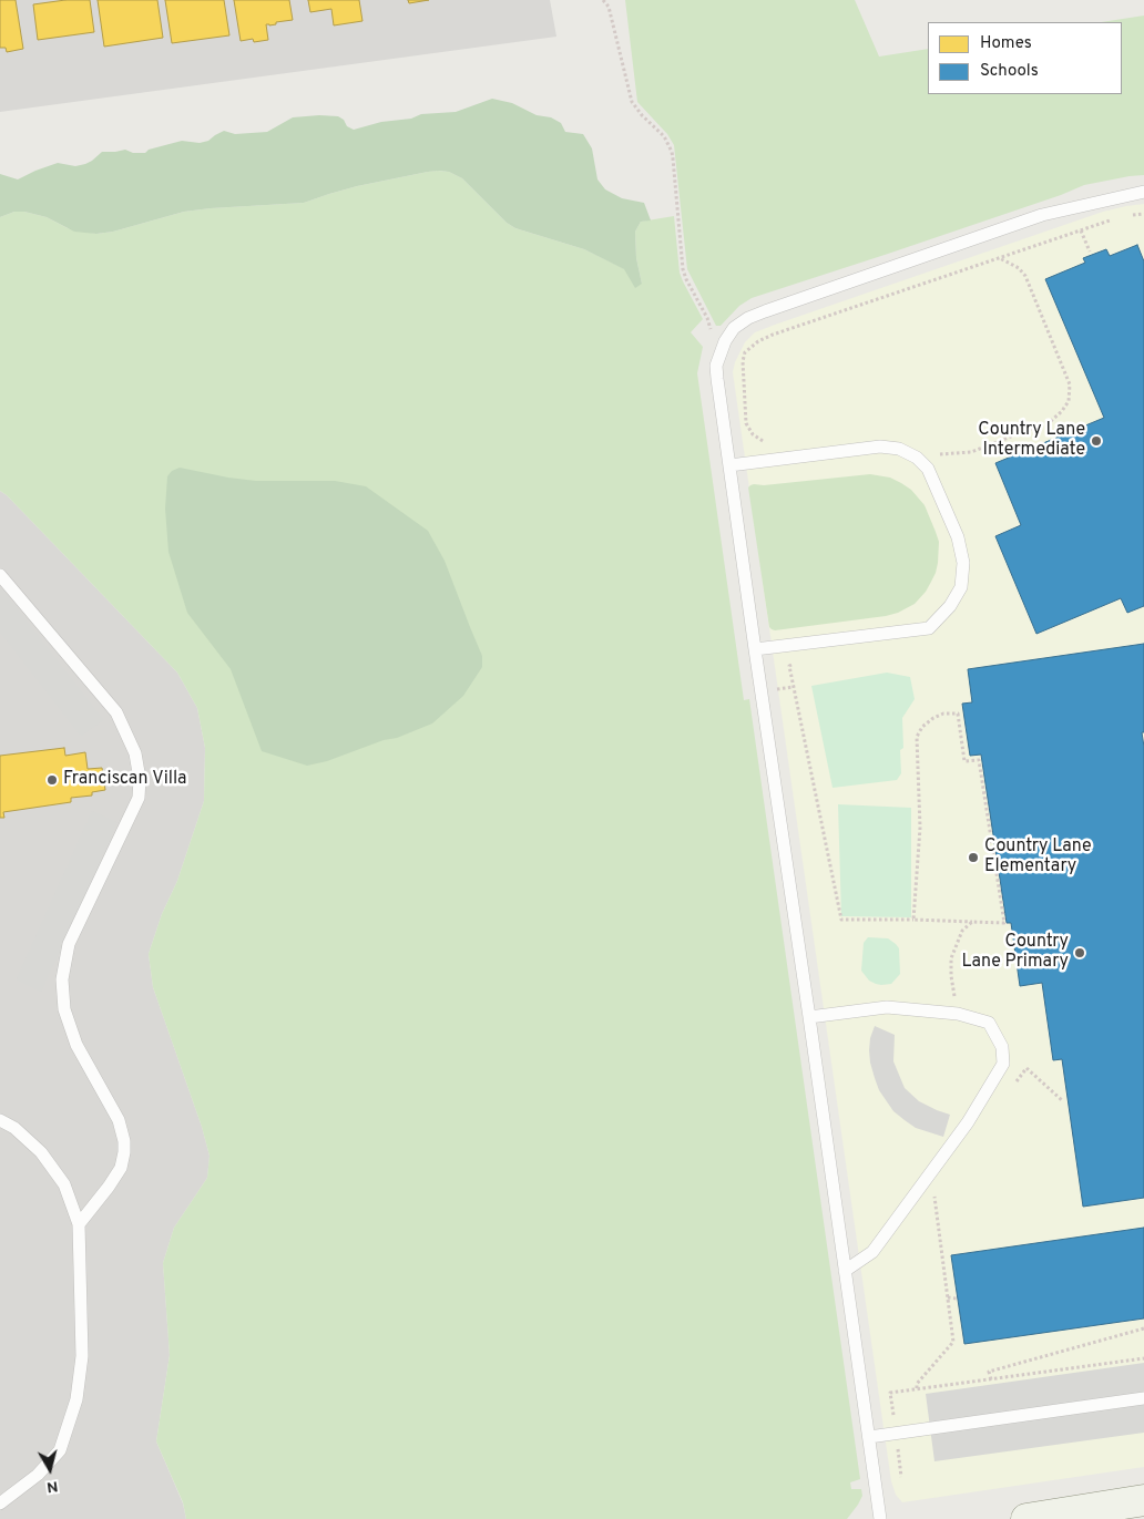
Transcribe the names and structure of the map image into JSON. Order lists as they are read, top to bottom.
{
  "places": [
    "Country Lane Intermediate",
    "Franciscan Villa",
    "Country Lane Elementary",
    "Country Lane Primary"
  ],
  "legend": ["Homes", "Schools"],
  "north": "bottom"
}
